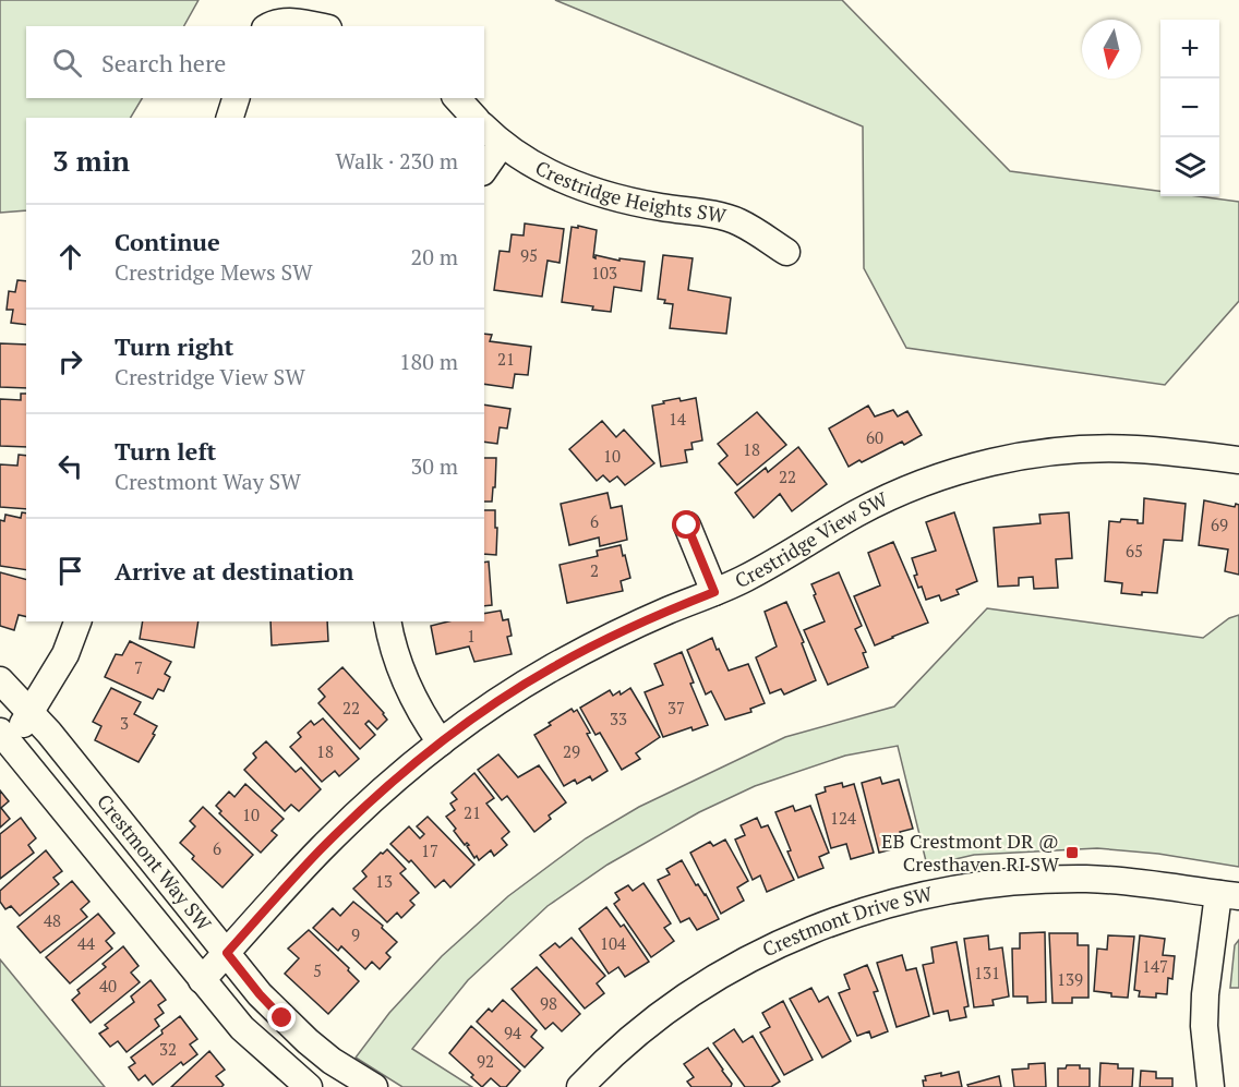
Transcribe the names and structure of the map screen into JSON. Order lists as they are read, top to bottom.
{
  "streets": {
    "street": [
      "Crestridge Heights SW",
      "Crestridge View SW",
      "Crestmont Way SW",
      "Crestmont Drive SW"
    ]
  },
  "crossings": [
    ["Crestridge View SW", "Crestmont Way SW"]
  ],
  "places": {
    "transit": ["EB Crestmont DR @ Cresthaven RI SW"]
  },
  "house_numbers": [
    "95",
    "103",
    "21",
    "14",
    "60",
    "18",
    "10",
    "22",
    "6",
    "69",
    "65",
    "2",
    "1",
    "7",
    "22",
    "37",
    "33",
    "3",
    "18",
    "29",
    "21",
    "10",
    "124",
    "6",
    "17",
    "13",
    "48",
    "9",
    "44",
    "104",
    "147",
    "5",
    "131",
    "139",
    "40",
    "98",
    "94",
    "32",
    "92"
  ],
  "north": "bottom",
  "page": {
    "map_buttons": ["+", "−"],
    "search": "Search here",
    "heading": ["3 min", "Walk · 230 m"],
    "list": [
      ["Continue", "Crestridge Mews SW", "20 m"],
      ["Turn right", "Crestridge View SW", "180 m"],
      ["Turn left", "Crestmont Way SW", "30 m"],
      "Arrive at destination"
    ]
  }
}
